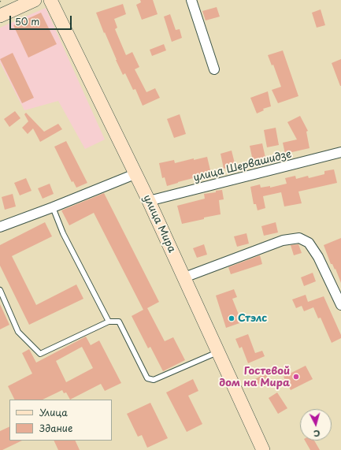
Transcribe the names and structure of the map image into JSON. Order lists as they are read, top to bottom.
{
  "streets": {
    "street": ["улица Шервашидзе", "улица Мира"]
  },
  "crossings": [
    ["улица Шервашидзе", "улица Мира"]
  ],
  "places": ["Стэлс", "Гостевой дом на Мира"],
  "legend": ["Улица", "Здание"],
  "scale_bar": "50 m",
  "north": "bottom"
}
